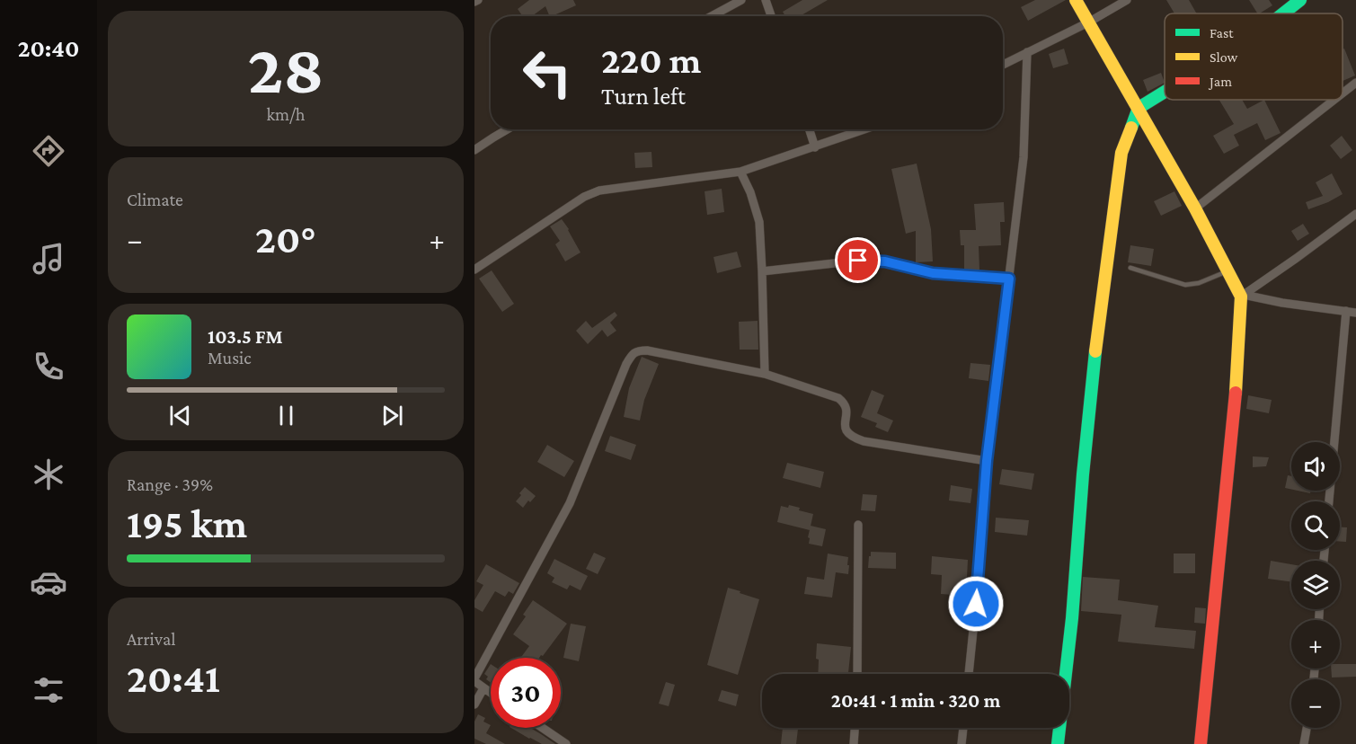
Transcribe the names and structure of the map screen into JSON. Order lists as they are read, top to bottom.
{
  "legend": ["Fast", "Slow", "Jam"],
  "page": {
    "tabs": "20:40",
    "tile": [
      ["28", "km/h"],
      "Climate",
      ["Range · 39%", "195 km"],
      ["Arrival", "20:41"]
    ],
    "turn": ["220 m", "Turn left"],
    "heat": ["−", "20°", "+"],
    "song": ["103.5 FM", "Music"],
    "map_buttons": ["+", "−"],
    "limit": "30",
    "trip": "20:41 · 1 min · 320 m"
  }
}
